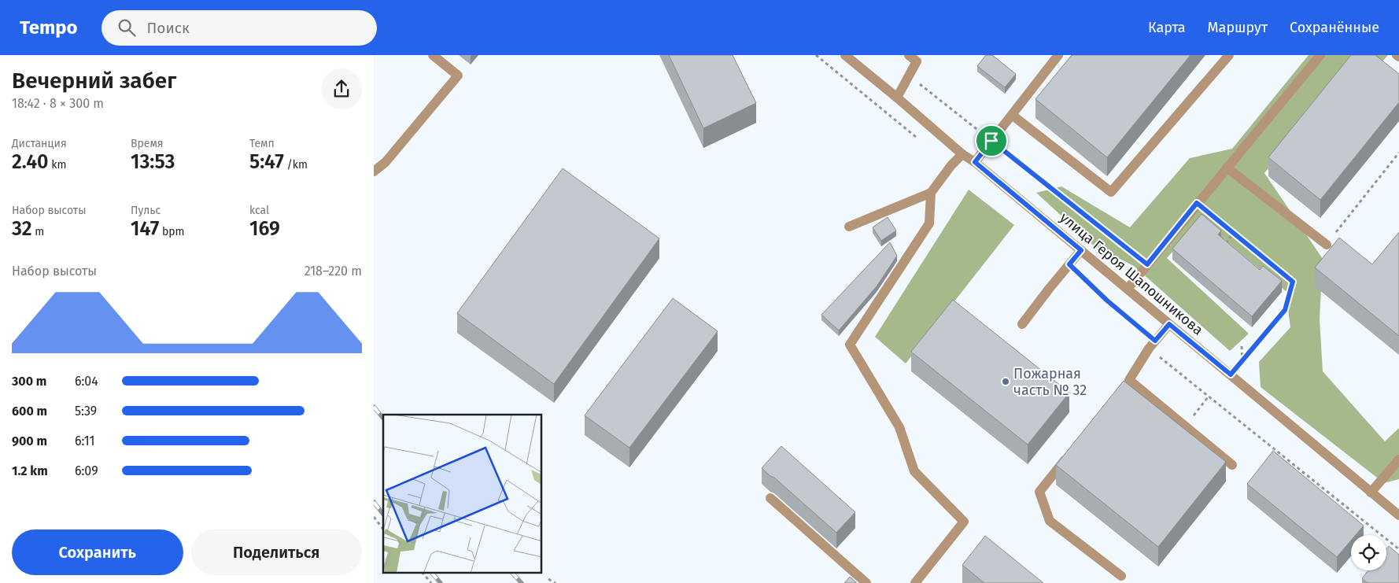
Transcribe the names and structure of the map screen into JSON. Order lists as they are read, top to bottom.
{
  "streets": {
    "street": ["улица Героя Шапошникова"]
  },
  "places": ["Пожарная часть № 32"],
  "page": {
    "header": "Tempo",
    "search": "Поиск",
    "nav": ["Карта", "Маршрут", "Сохранённые"],
    "heading": ["Вечерний забег", "18:42 · 8 × 300 m"],
    "stats": [
      ["Дистанция", "2.40 km"],
      ["Время", "13:53"],
      ["Темп", "5:47 /km"],
      ["Набор высоты", "32 m"],
      ["Пульс", "147 bpm"],
      ["kcal", "169"]
    ],
    "chart": ["Набор высоты", "218–220 m"],
    "list": [
      {
        "name": "300 m",
        "note": "6:04"
      },
      {
        "name": "600 m",
        "note": "5:39"
      },
      {
        "name": "900 m",
        "note": "6:11"
      },
      {
        "name": "1.2 km",
        "note": "6:09"
      }
    ],
    "buttons": ["Сохранить", "Поделиться"]
  }
}
